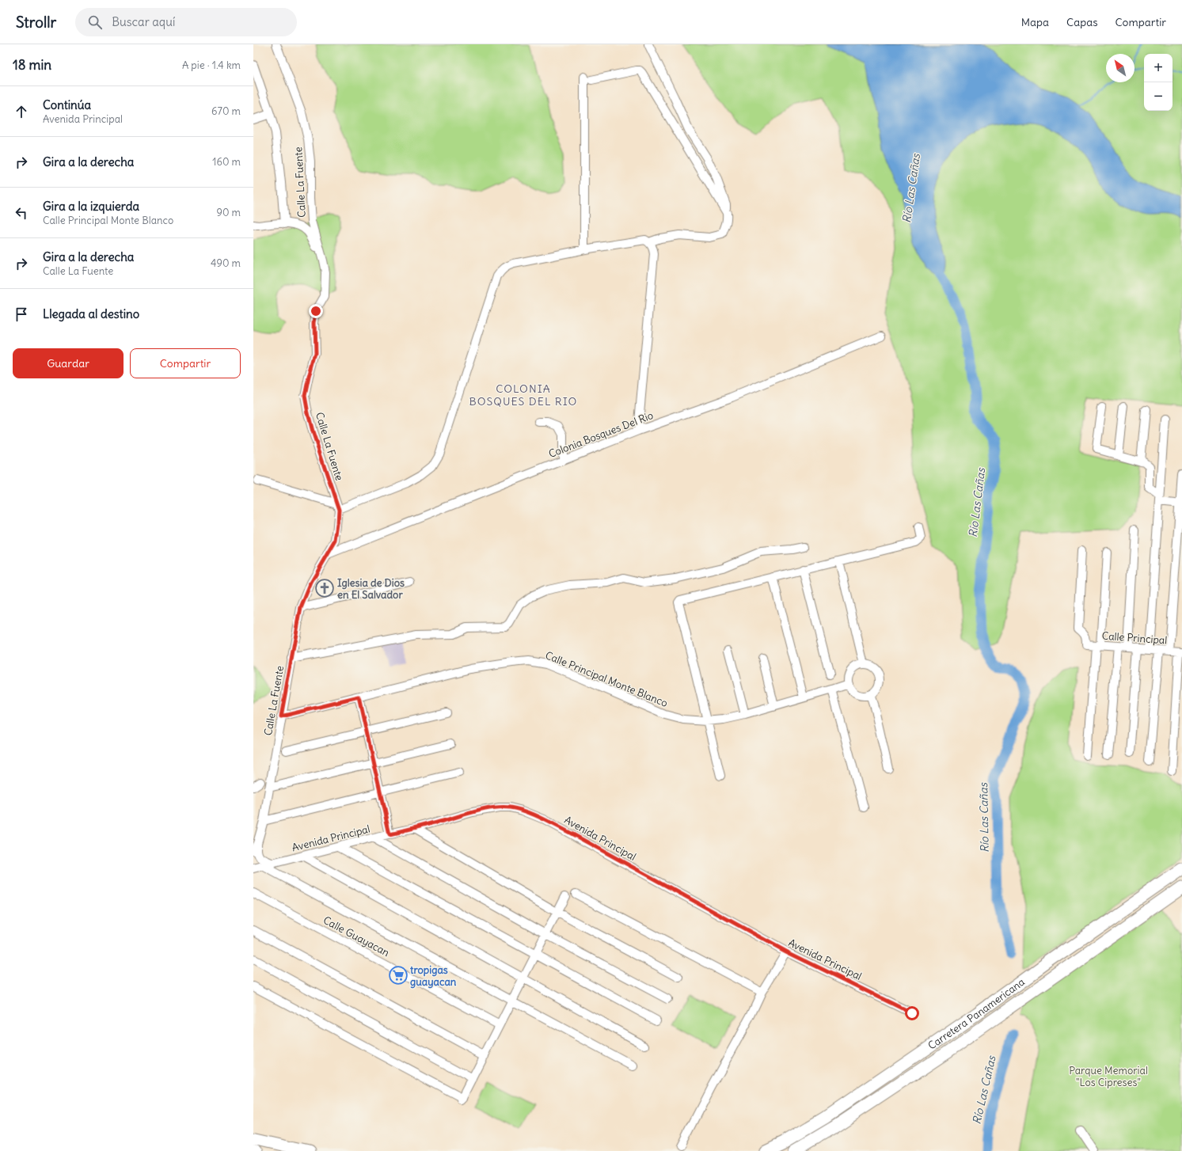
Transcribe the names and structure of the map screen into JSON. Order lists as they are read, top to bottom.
{
  "streets": {
    "highway": ["Carretera Panamericana"],
    "street": [
      "Calle La Fuente",
      "Colonia Bosques Del Rio",
      "Calle Principal",
      "Calle Principal Monte Blanco",
      "Avenida Principal",
      "Calle Guayacan"
    ]
  },
  "crossings": [
    ["Calle La Fuente", "Colonia Bosques Del Rio"],
    ["Calle La Fuente", "Calle Principal Monte Blanco"]
  ],
  "districts": ["COLONIA BOSQUES DEL RIO"],
  "water": ["Río Las Cañas"],
  "parks": ["Parque Memorial \"Los Cipreses\""],
  "places": {
    "church": ["Iglesia de Dios en El Salvador"],
    "supermarket": ["tropigas guayacan"]
  },
  "north": "top left",
  "page": {
    "header": "Strollr",
    "search": "Buscar aquí",
    "nav": ["Mapa", "Capas", "Compartir"],
    "heading": ["18 min", "A pie · 1.4 km"],
    "map_buttons": ["+", "−"],
    "list": [
      ["Continúa", "Avenida Principal", "670 m"],
      ["Gira a la derecha", "160 m"],
      ["Gira a la izquierda", "Calle Principal Monte Blanco", "90 m"],
      ["Gira a la derecha", "Calle La Fuente", "490 m"],
      "Llegada al destino"
    ],
    "buttons": ["Guardar", "Compartir"]
  }
}
